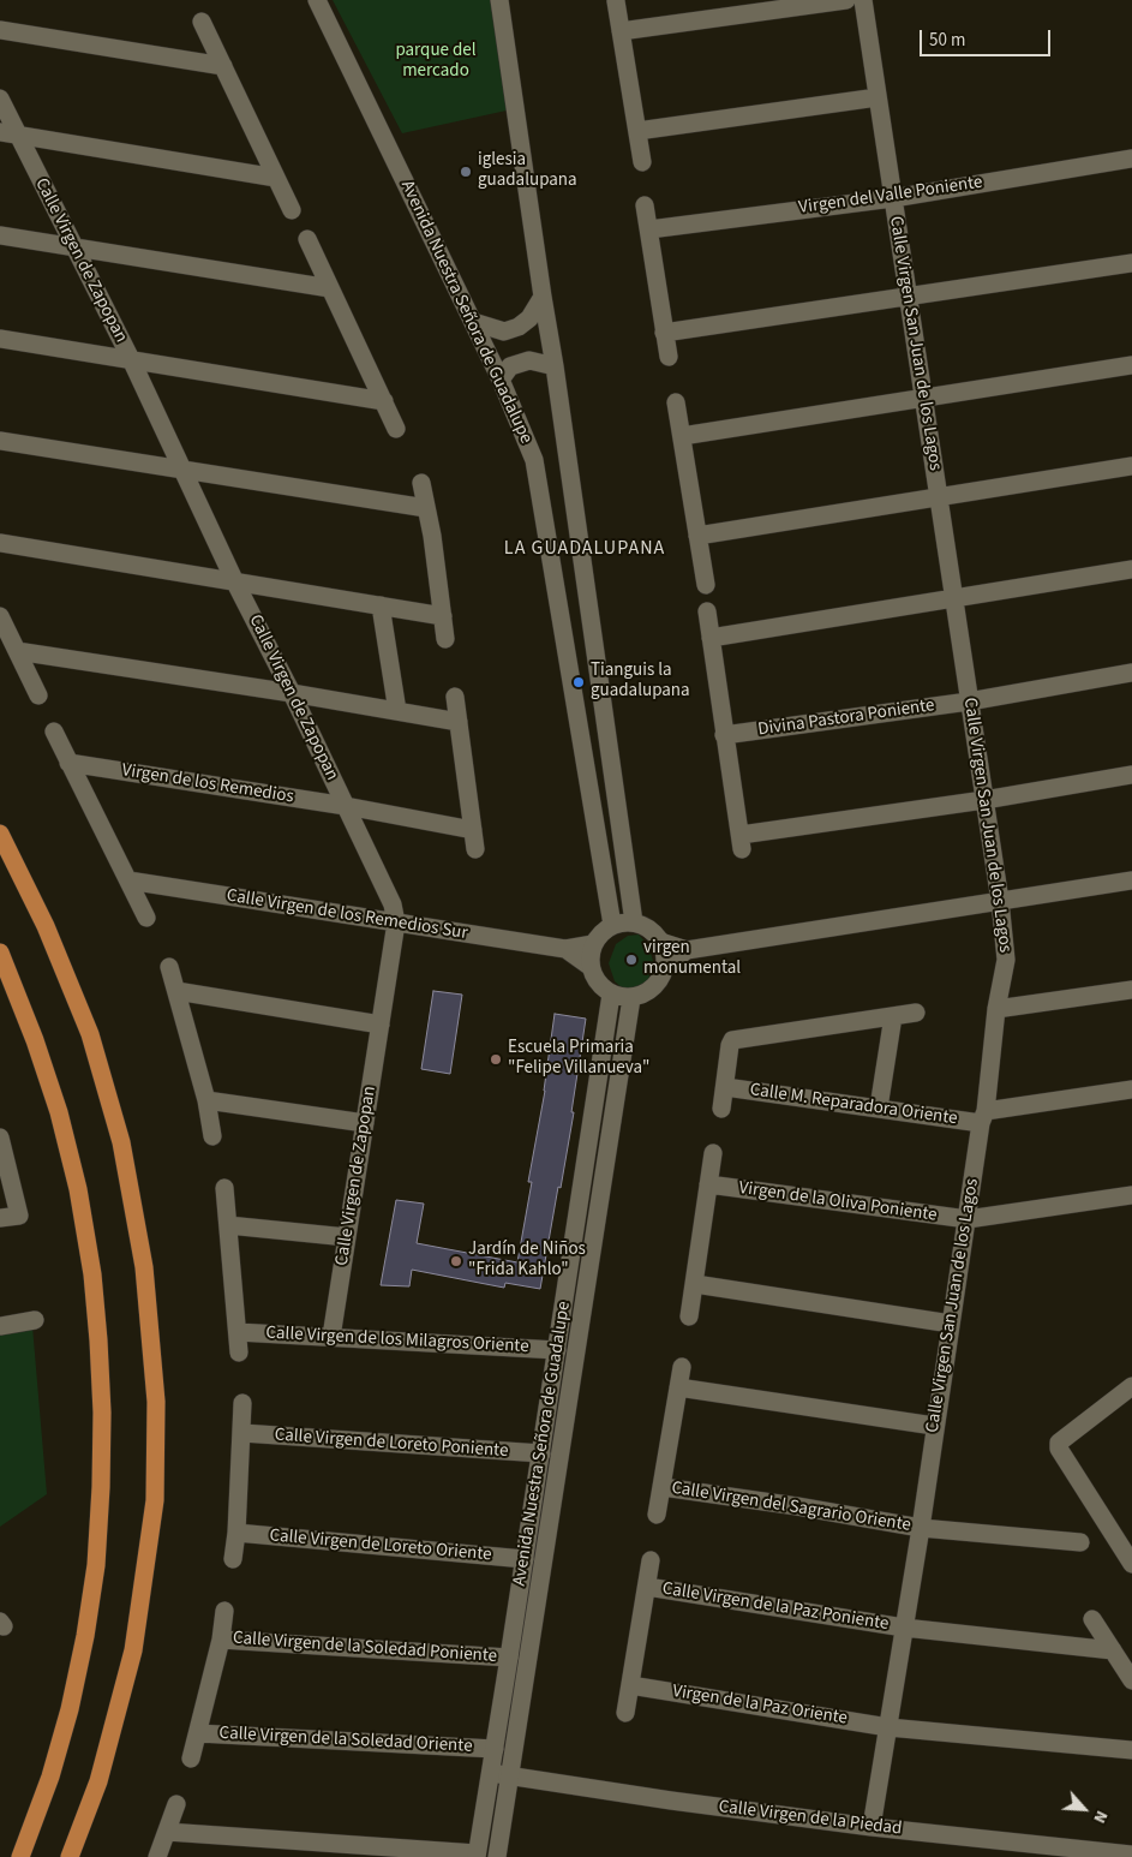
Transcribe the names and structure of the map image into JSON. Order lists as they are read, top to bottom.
{
  "streets": {
    "street": [
      "Virgen del Valle Poniente",
      "Calle Virgen de Zapopan",
      "Avenida Nuestra Señora de Guadalupe",
      "Calle Virgen San Juan de los Lagos",
      "Divina Pastora Poniente",
      "Virgen de los Remedios",
      "Calle Virgen de los Remedios Sur",
      "Calle M. Reparadora Oriente",
      "Virgen de la Oliva Poniente",
      "Calle Virgen de los Milagros Oriente",
      "Calle Virgen de Loreto Poniente",
      "Calle Virgen del Sagrario Oriente",
      "Calle Virgen de Loreto Oriente",
      "Calle Virgen de la Paz Poniente",
      "Calle Virgen de la Soledad Poniente",
      "Virgen de la Paz Oriente",
      "Calle Virgen de la Soledad Oriente",
      "Calle Virgen de la Piedad"
    ]
  },
  "crossings": [
    ["Virgen del Valle Poniente", "Calle Virgen San Juan de los Lagos"],
    ["Calle Virgen de Zapopan", "Virgen de los Remedios"],
    ["Calle Virgen de Zapopan", "Calle Virgen de los Remedios Sur"],
    ["Calle Virgen de Zapopan", "Calle Virgen de los Milagros Oriente"],
    ["Avenida Nuestra Señora de Guadalupe", "Calle Virgen de los Remedios Sur"],
    ["Avenida Nuestra Señora de Guadalupe", "Calle Virgen de los Milagros Oriente"],
    ["Avenida Nuestra Señora de Guadalupe", "Calle Virgen de Loreto Poniente"],
    ["Avenida Nuestra Señora de Guadalupe", "Calle Virgen de Loreto Oriente"],
    ["Avenida Nuestra Señora de Guadalupe", "Calle Virgen de la Soledad Poniente"],
    ["Avenida Nuestra Señora de Guadalupe", "Calle Virgen de la Soledad Oriente"],
    ["Avenida Nuestra Señora de Guadalupe", "Calle Virgen de la Piedad"],
    ["Calle Virgen San Juan de los Lagos", "Divina Pastora Poniente"],
    ["Calle Virgen San Juan de los Lagos", "Calle M. Reparadora Oriente"],
    ["Calle Virgen San Juan de los Lagos", "Virgen de la Oliva Poniente"],
    ["Calle Virgen San Juan de los Lagos", "Calle Virgen del Sagrario Oriente"],
    ["Calle Virgen San Juan de los Lagos", "Calle Virgen de la Paz Poniente"],
    ["Calle Virgen San Juan de los Lagos", "Virgen de la Paz Oriente"],
    ["Calle Virgen San Juan de los Lagos", "Calle Virgen de la Piedad"]
  ],
  "districts": ["LA GUADALUPANA"],
  "parks": ["parque del mercado"],
  "places": [
    "iglesia guadalupana",
    "Tianguis la guadalupana",
    "virgen monumental",
    "Escuela Primaria \"Felipe Villanueva\"",
    "Jardín de Niños \"Frida Kahlo\""
  ],
  "scale_bar": "50 m",
  "north": "bottom right"
}
